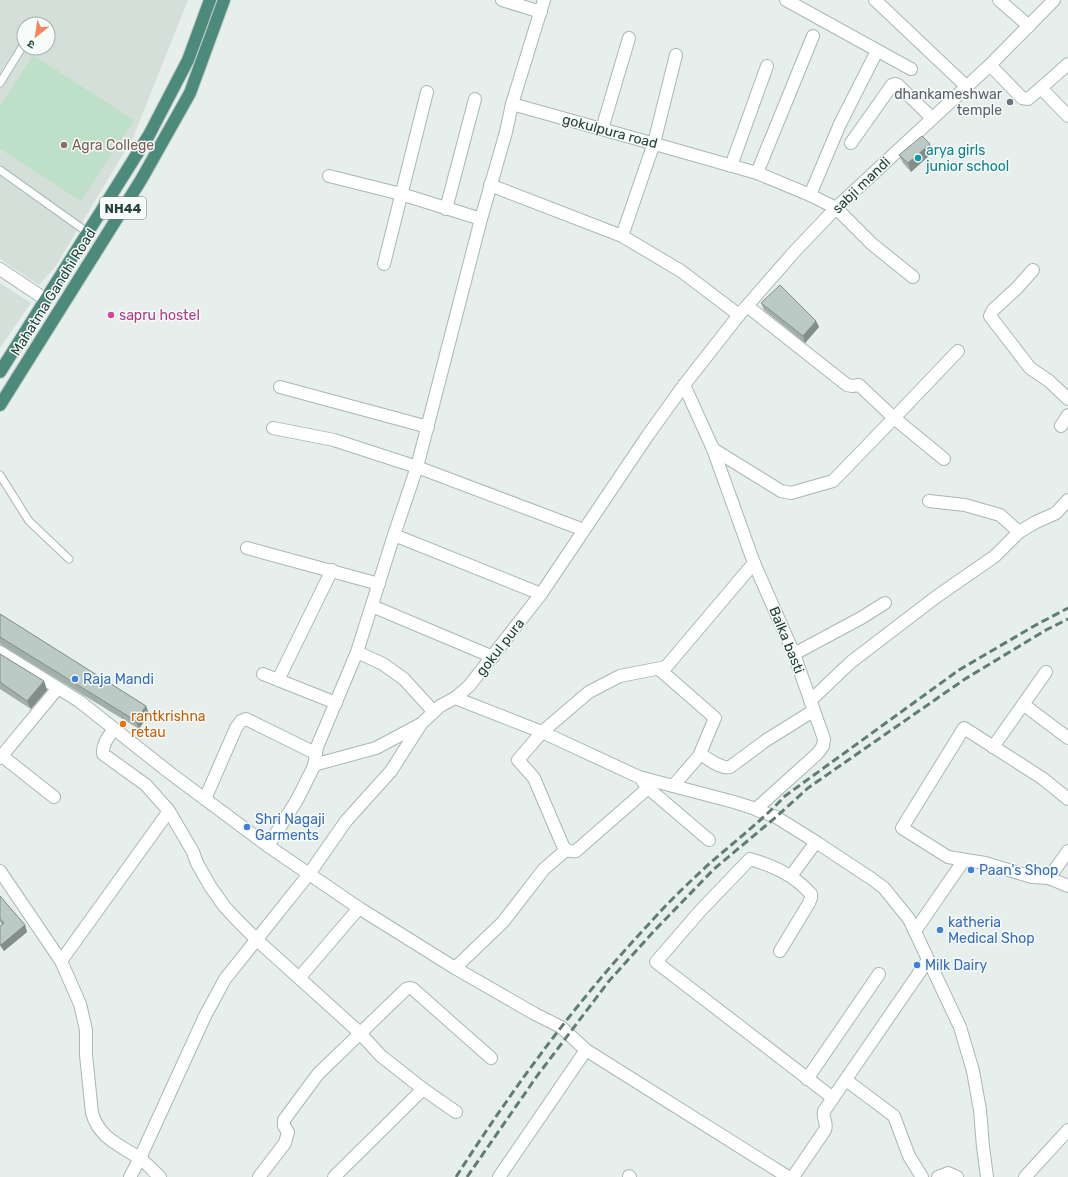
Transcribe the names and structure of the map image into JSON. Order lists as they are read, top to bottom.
{
  "streets": {
    "highway": ["NH44", "Mahatma Gandhi Road"],
    "street": [
      "gokulpura road",
      "sabji mandi",
      "Balka basti",
      "gokul pura"
    ]
  },
  "crossings": [
    ["gokulpura road", "sabji mandi"],
    ["sabji mandi", "Balka basti"],
    ["sabji mandi", "gokul pura"],
    ["Balka basti", "gokul pura"]
  ],
  "places": [
    "dhankameshwar temple",
    "Agra College",
    "arya girls junior school",
    "sapru hostel",
    "Raja Mandi",
    "rantkrishna retau",
    "Shri Nagaji Garments",
    "Paan's Shop",
    "katheria Medical Shop",
    "Milk Dairy"
  ],
  "north": "bottom left"
}
